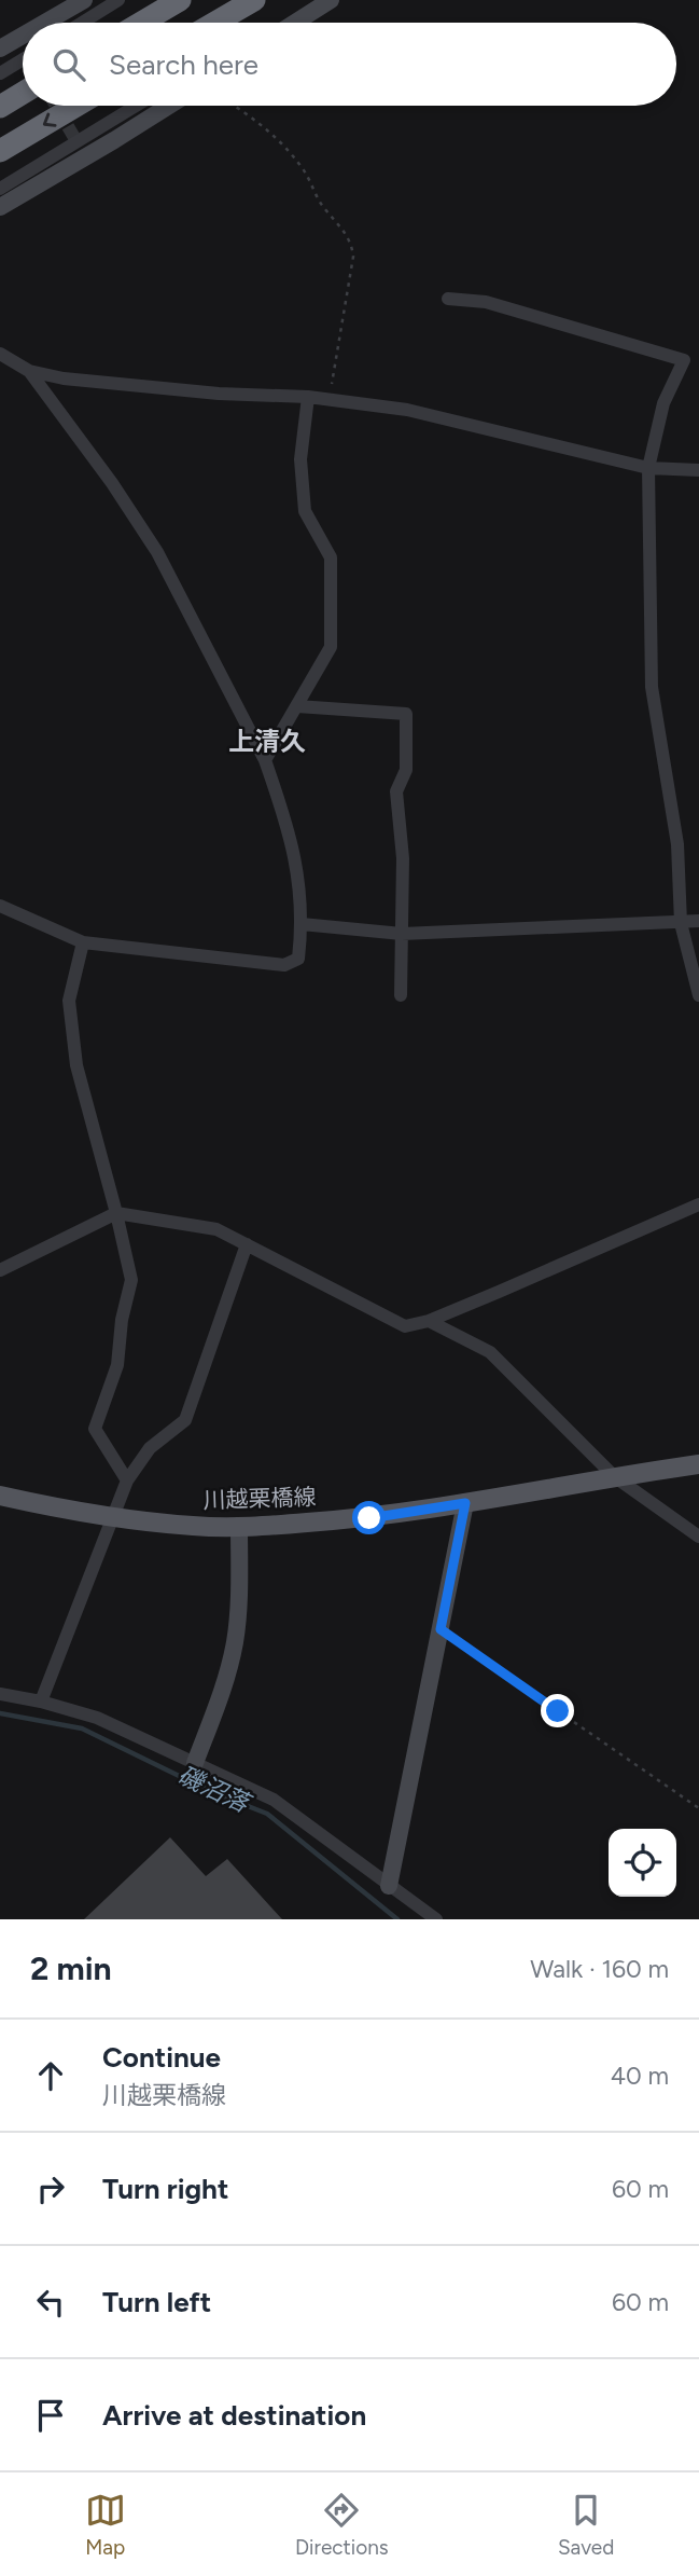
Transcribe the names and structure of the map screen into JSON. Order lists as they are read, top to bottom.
{
  "streets": {
    "main road": ["川越栗橋線"]
  },
  "districts": ["上清久"],
  "water": ["磯沼落"],
  "page": {
    "search": "Search here",
    "heading": ["2 min", "Walk · 160 m"],
    "list": [
      ["Continue", "川越栗橋線", "40 m"],
      ["Turn right", "60 m"],
      ["Turn left", "60 m"],
      "Arrive at destination"
    ],
    "nav": ["Map", "Directions", "Saved"]
  }
}
